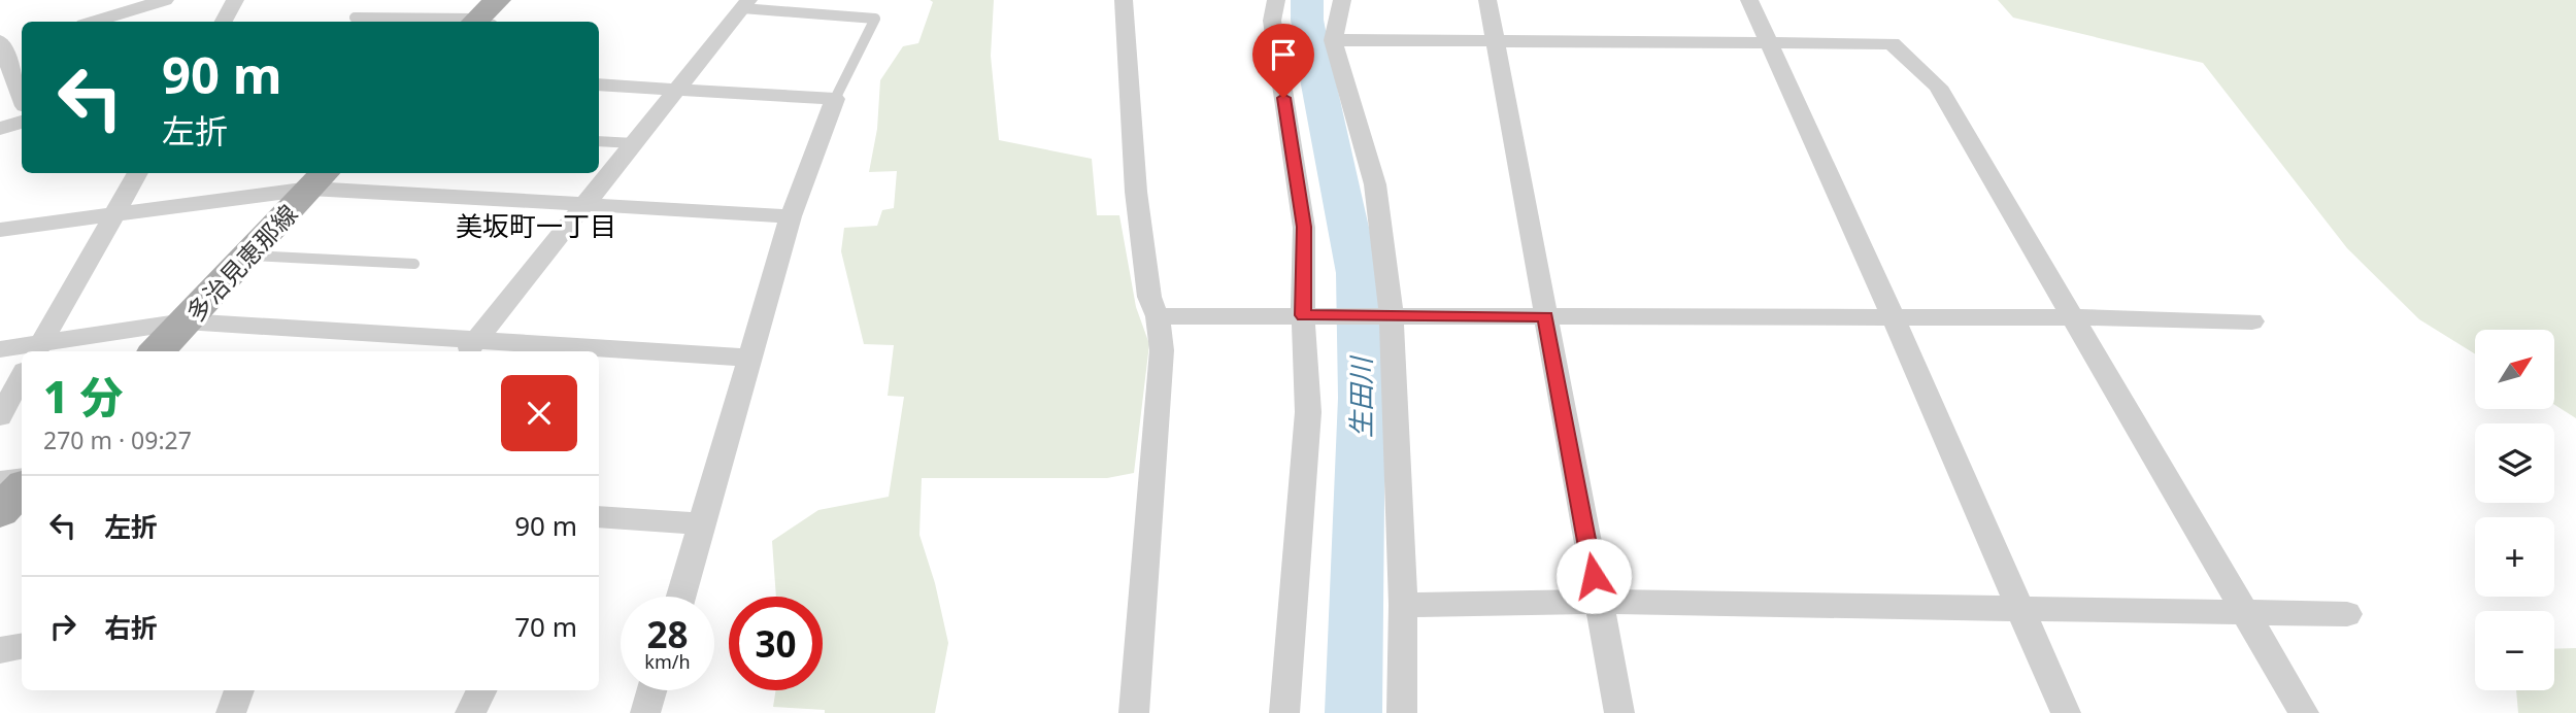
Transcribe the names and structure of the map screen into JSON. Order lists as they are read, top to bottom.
{
  "streets": {
    "main road": ["多治見恵那線"]
  },
  "districts": ["美坂町一丁目"],
  "water": ["生田川"],
  "north": "top right",
  "page": {
    "turn": ["90 m", "左折"],
    "map_buttons": ["+", "−"],
    "heading": ["1 分", "270 m · 09:27"],
    "list": [
      {
        "name": "左折",
        "value": "90 m"
      },
      {
        "name": "右折",
        "value": "70 m"
      }
    ],
    "speed": "28 km/h",
    "limit": "30"
  }
}
